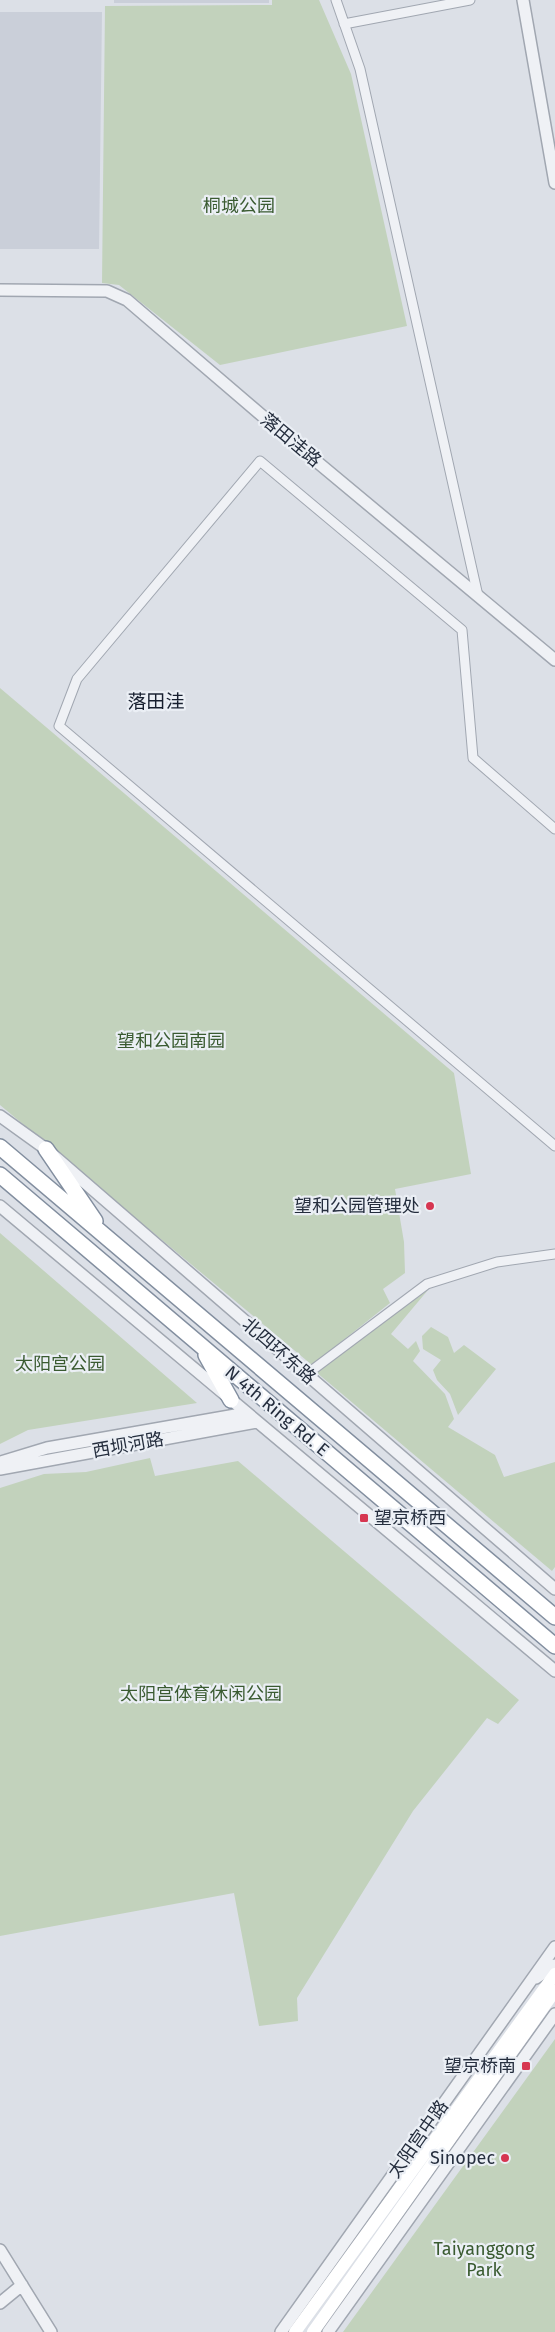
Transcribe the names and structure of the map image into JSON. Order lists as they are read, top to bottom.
{
  "streets": {
    "highway": ["N 4th Ring Rd. E"],
    "main road": ["太阳宫中路"],
    "street": ["落田洼路", "北四环东路", "西坝河路"]
  },
  "districts": ["落田洼"],
  "parks": [
    "桐城公园",
    "望和公园南园",
    "太阳宫公园",
    "太阳宫体育休闲公园",
    "Taiyanggong Park"
  ],
  "places": {
    "other": ["望和公园管理处", "Sinopec"],
    "transit": ["望京桥西", "望京桥南"]
  }
}
